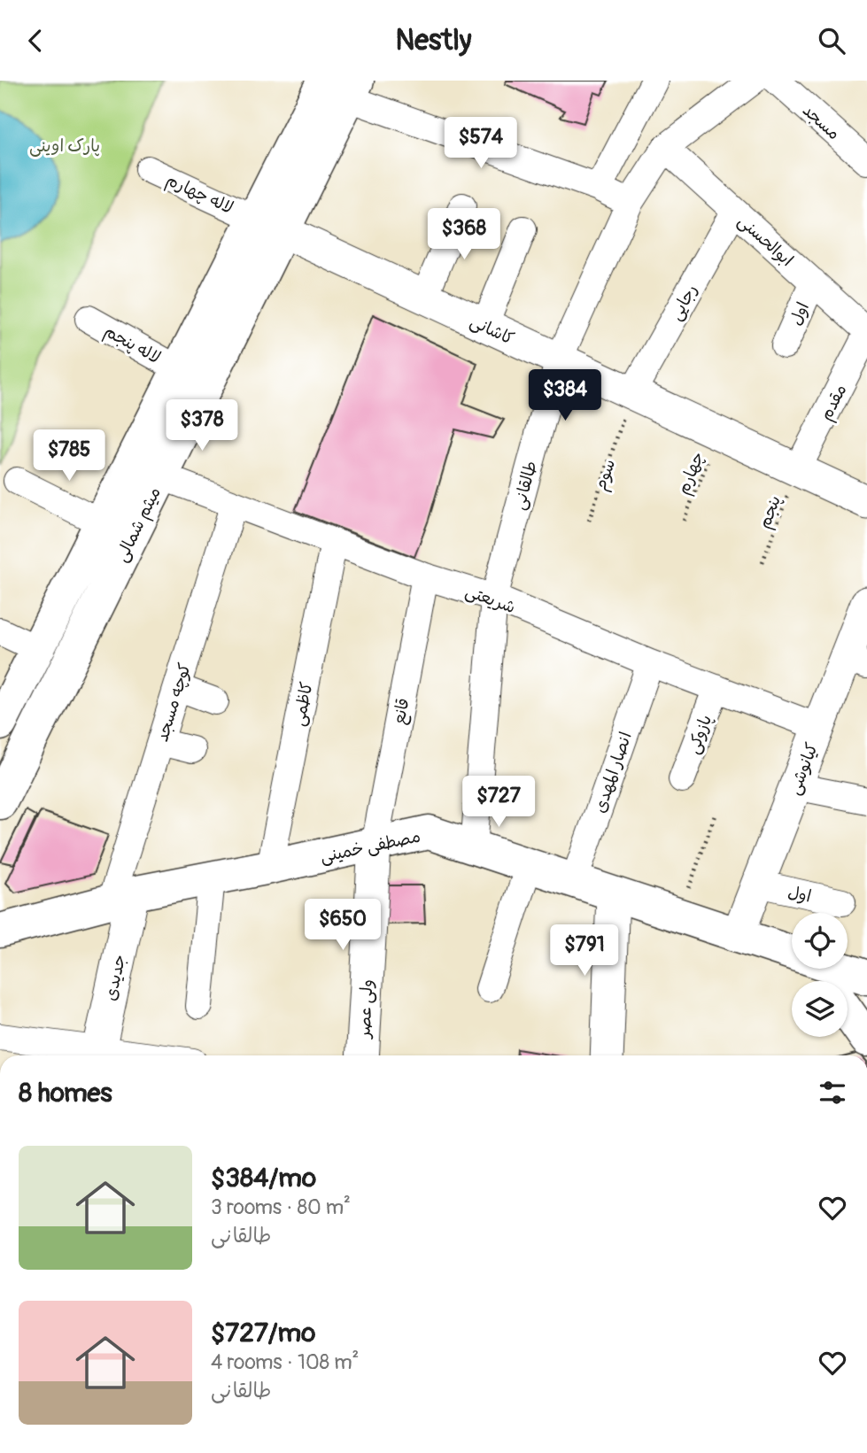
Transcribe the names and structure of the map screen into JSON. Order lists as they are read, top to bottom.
{
  "streets": {
    "main road": ["میثم شمالی", "مصطفی خمینی"],
    "street": [
      "مسجد",
      "لاله چهارم",
      "ابوالحسنی",
      "رجایی",
      "اول",
      "کاشانی",
      "لاله پنجم",
      "مقدم",
      "طالقانی",
      "شریعتی",
      "کوچه مسجد",
      "کاظمی",
      "قانع",
      "پازوکی",
      "کیانوشی",
      "انصار المهدی",
      "جدیدی",
      "ولی عصر"
    ],
    "path": ["چهارم", "سوم", "پنجم"]
  },
  "crossings": [
    ["لاله چهارم", "کاشانی"],
    ["لاله چهارم", "میثم شمالی"],
    ["ابوالحسنی", "رجایی"],
    ["ابوالحسنی", "اول"],
    ["ابوالحسنی", "مقدم"],
    ["ابوالحسنی", "طالقانی"],
    ["رجایی", "کاشانی"],
    ["رجایی", "سوم"],
    ["اول", "کیانوشی"],
    ["کاشانی", "مقدم"],
    ["کاشانی", "چهارم"],
    ["کاشانی", "سوم"],
    ["کاشانی", "طالقانی"],
    ["کاشانی", "پنجم"],
    ["کاشانی", "میثم شمالی"],
    ["لاله پنجم", "میثم شمالی"],
    ["مقدم", "پنجم"],
    ["طالقانی", "شریعتی"],
    ["طالقانی", "مصطفی خمینی"],
    ["میثم شمالی", "شریعتی"],
    ["شریعتی", "کوچه مسجد"],
    ["شریعتی", "کاظمی"],
    ["شریعتی", "قانع"],
    ["شریعتی", "پازوکی"],
    ["شریعتی", "کیانوشی"],
    ["شریعتی", "انصار المهدی"],
    ["کوچه مسجد", "مصطفی خمینی"],
    ["کوچه مسجد", "جدیدی"],
    ["کاظمی", "مصطفی خمینی"],
    ["قانع", "مصطفی خمینی"],
    ["قانع", "ولی عصر"],
    ["کیانوشی", "مصطفی خمینی"],
    ["انصار المهدی", "مصطفی خمینی"],
    ["مصطفی خمینی", "جدیدی"],
    ["مصطفی خمینی", "ولی عصر"]
  ],
  "parks": ["پارک اوینی"],
  "page": {
    "header": "Nestly",
    "price": [
      "$574",
      "$368",
      "$384",
      "$378",
      "$785",
      "$727",
      "$650",
      "$791"
    ],
    "heading": "8 homes",
    "list": [
      {
        "name": "$384/mo",
        "note": "3 rooms · 80 m² · طالقانی"
      },
      {
        "name": "$727/mo",
        "note": "4 rooms · 108 m² · طالقانی"
      }
    ]
  }
}
